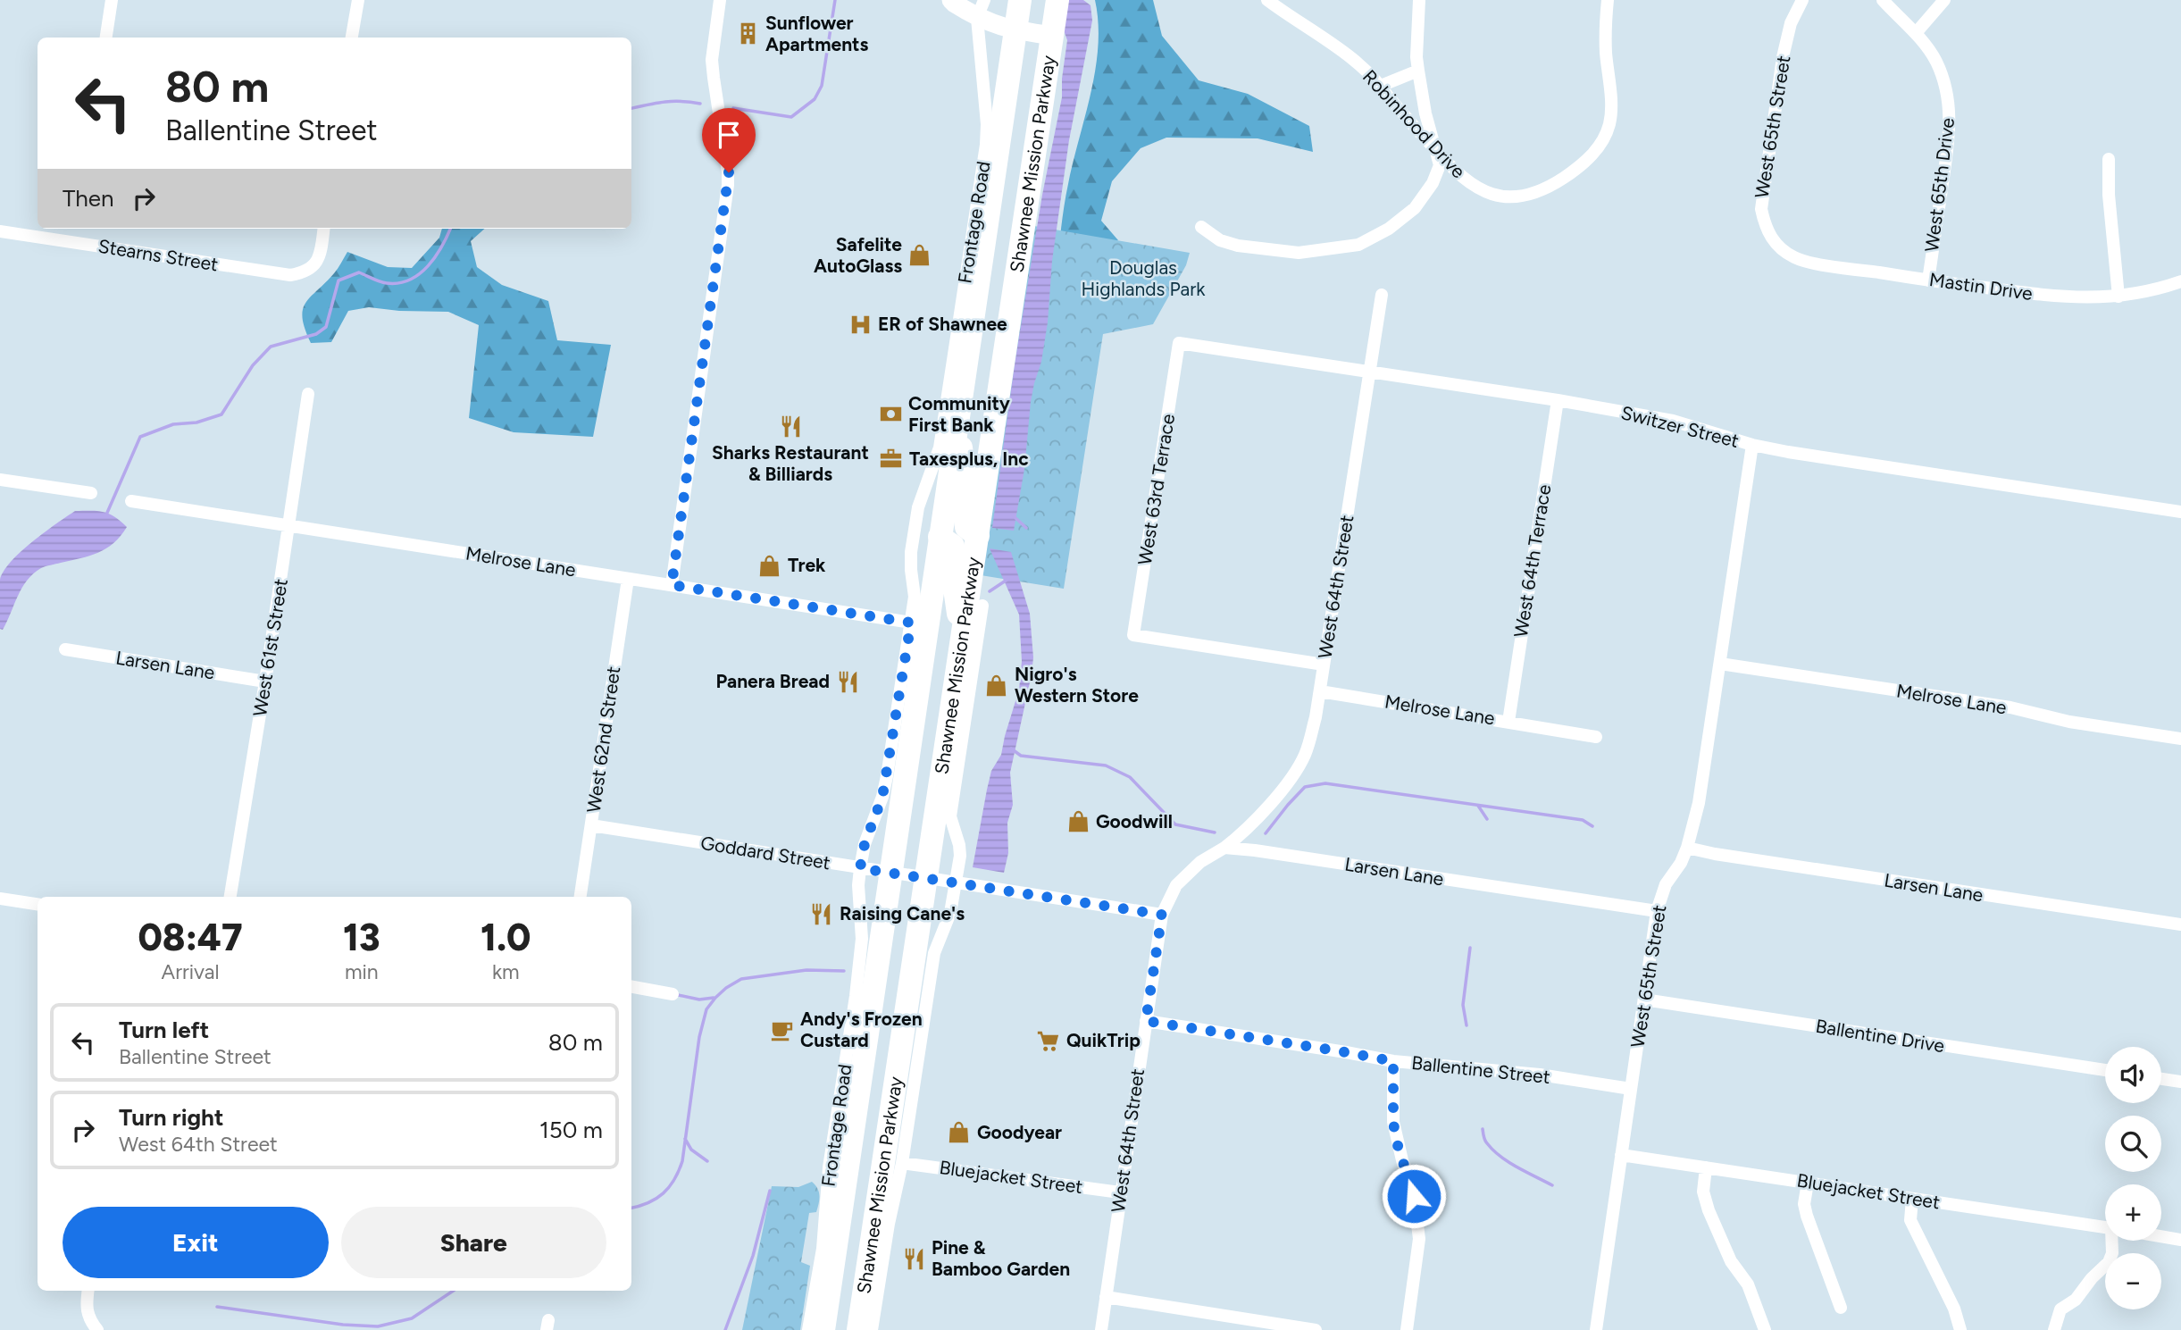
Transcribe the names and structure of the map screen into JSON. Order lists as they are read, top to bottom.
{
  "streets": {
    "highway": ["Shawnee Mission Parkway"],
    "street": [
      "Robinhood Drive",
      "West 65th Street",
      "West 65th Drive",
      "Frontage Road",
      "Stearns Street",
      "Mastin Drive",
      "Switzer Street",
      "West 63rd Terrace",
      "West 64th Terrace",
      "Melrose Lane",
      "West 64th Street",
      "West 61st Street",
      "Larsen Lane",
      "West 62nd Street",
      "Goddard Street",
      "Ballentine Drive",
      "Ballentine Street",
      "Bluejacket Street"
    ]
  },
  "crossings": [
    ["West 65th Street", "Mastin Drive"],
    ["West 65th Street", "Switzer Street"],
    ["West 65th Street", "Melrose Lane"],
    ["West 65th Street", "Larsen Lane"],
    ["West 65th Street", "Ballentine Drive"],
    ["West 65th Street", "Ballentine Street"],
    ["West 65th Street", "Bluejacket Street"],
    ["Shawnee Mission Parkway", "Goddard Street"],
    ["West 65th Drive", "Mastin Drive"],
    ["Frontage Road", "Melrose Lane"],
    ["Frontage Road", "Goddard Street"],
    ["Switzer Street", "West 63rd Terrace"],
    ["Switzer Street", "West 64th Terrace"],
    ["Switzer Street", "West 64th Street"],
    ["West 63rd Terrace", "West 64th Street"],
    ["West 64th Terrace", "Melrose Lane"],
    ["Melrose Lane", "West 64th Street"],
    ["Melrose Lane", "West 61st Street"],
    ["Melrose Lane", "West 62nd Street"],
    ["West 64th Street", "Larsen Lane"],
    ["West 64th Street", "Goddard Street"],
    ["West 64th Street", "Ballentine Street"],
    ["West 64th Street", "Bluejacket Street"],
    ["West 61st Street", "Larsen Lane"],
    ["West 62nd Street", "Goddard Street"]
  ],
  "parks": ["Douglas Highlands Park"],
  "places": {
    "building": ["Sunflower Apartments"],
    "shop": [
      "Safelite AutoGlass",
      "Trek",
      "Nigro's Western Store",
      "Goodwill",
      "Goodyear"
    ],
    "hospital": ["ER of Shawnee"],
    "bank": ["Community First Bank"],
    "restaurant": [
      "Sharks Restaurant & Billiards",
      "Panera Bread",
      "Raising Cane's",
      "Pine & Bamboo Garden"
    ],
    "office": ["Taxesplus, Inc"],
    "cafe": ["Andy's Frozen Custard"],
    "supermarket": ["QuikTrip"]
  },
  "page": {
    "turn": ["80 m", "Ballentine Street"],
    "then": "Then",
    "eta": [
      "08:47",
      "Arrival",
      "13",
      "min",
      "1.0",
      "km"
    ],
    "list": [
      {
        "name": "Turn left",
        "note": "Ballentine Street",
        "value": "80 m"
      },
      {
        "name": "Turn right",
        "note": "West 64th Street",
        "value": "150 m"
      }
    ],
    "map_buttons": ["+", "−"],
    "buttons": ["Exit", "Share"]
  }
}
